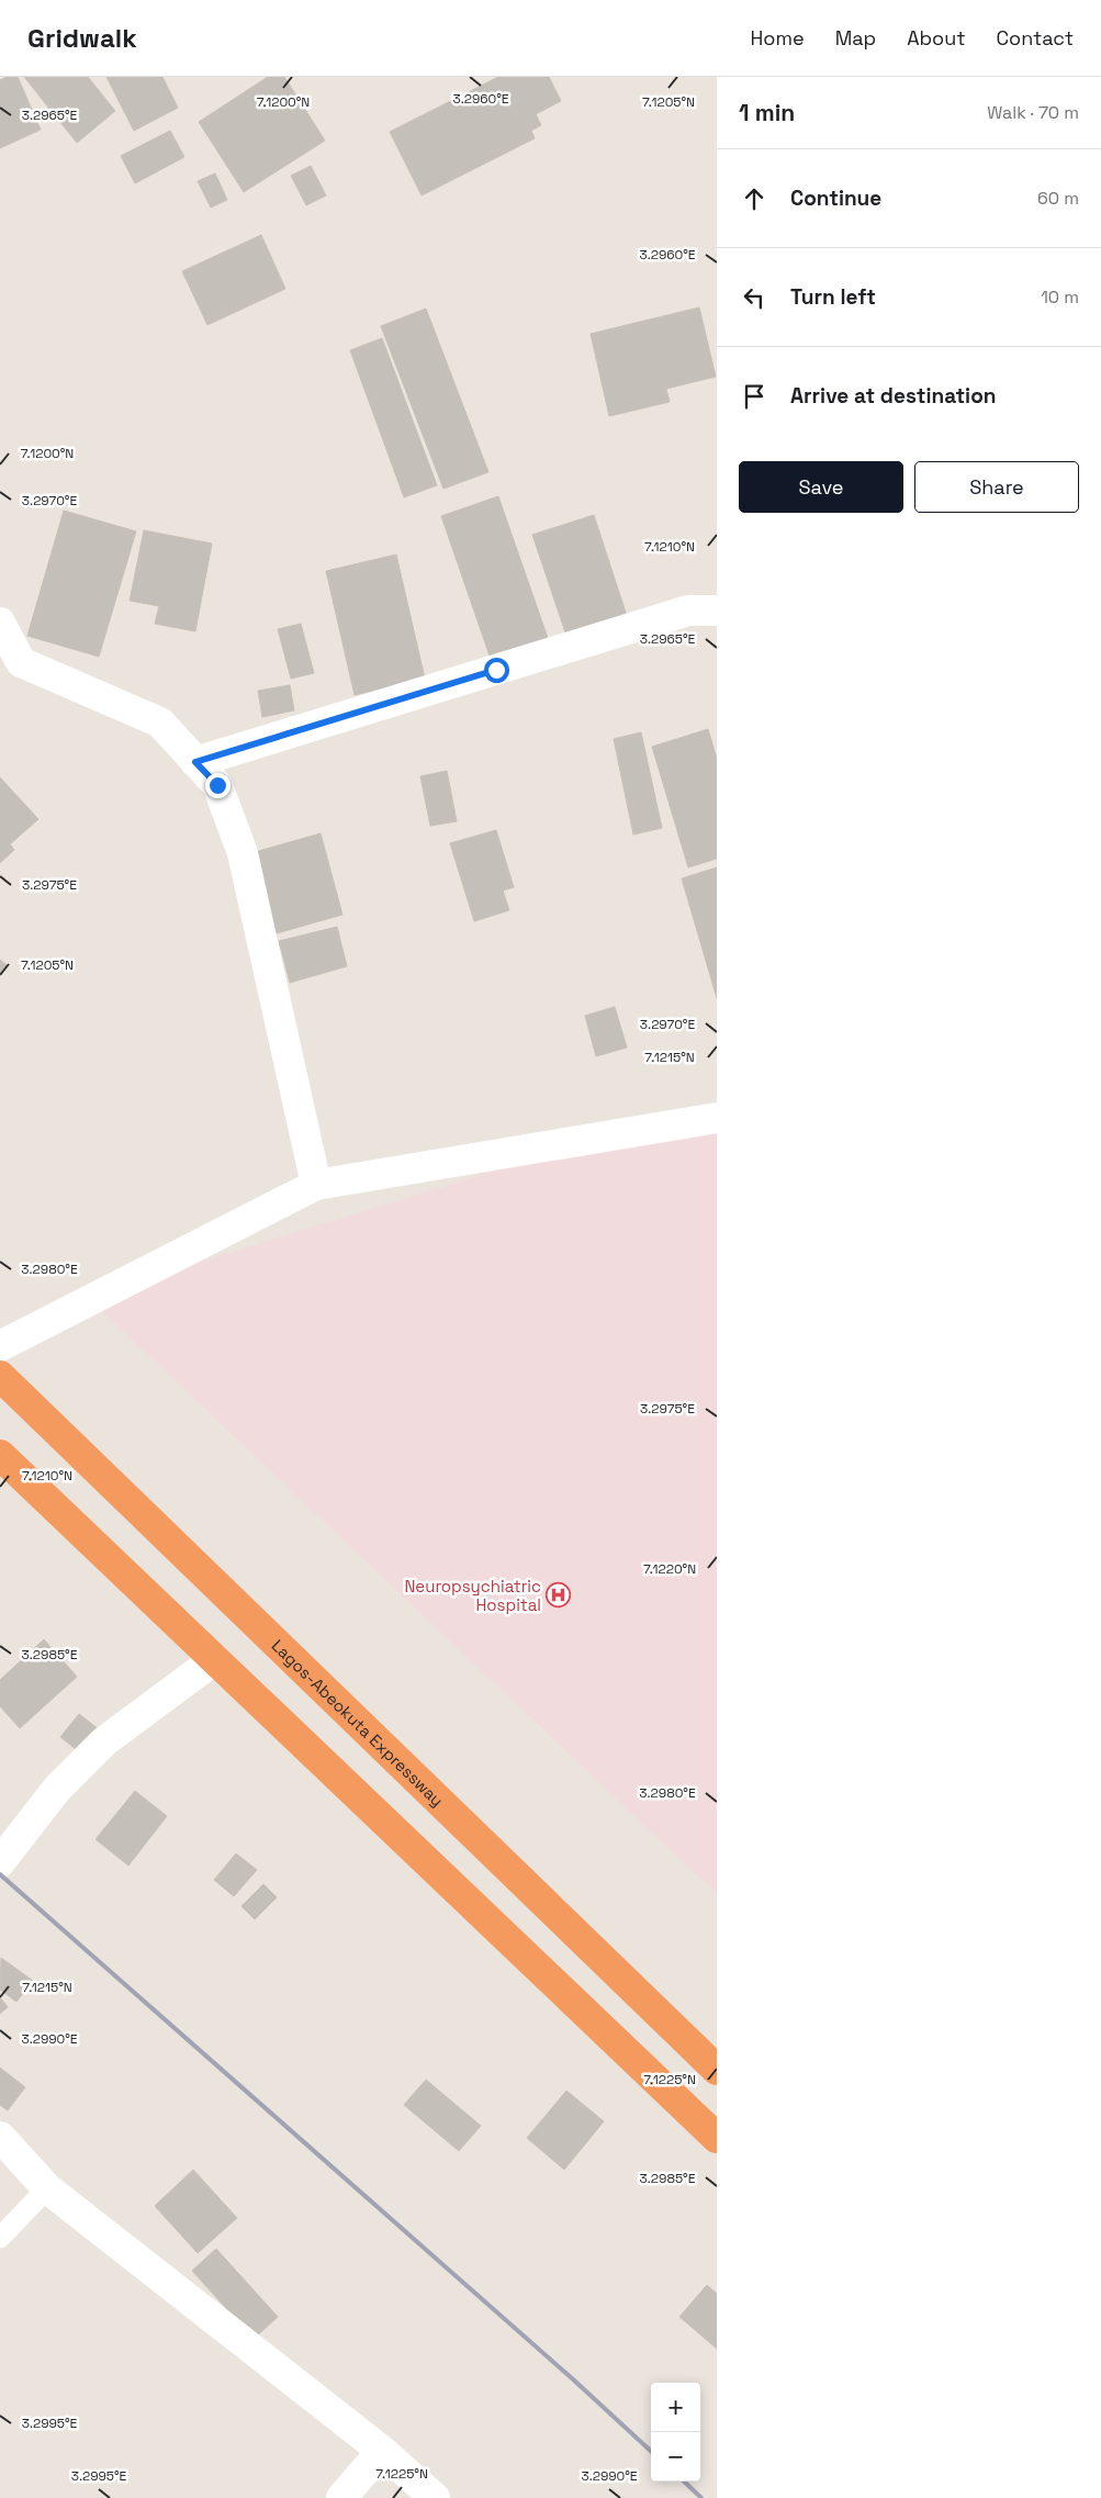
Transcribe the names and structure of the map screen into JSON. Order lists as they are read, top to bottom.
{
  "streets": {
    "highway": ["Lagos-Abeokuta Expressway"]
  },
  "places": {
    "hospital": ["Neuropsychiatric Hospital"]
  },
  "page": {
    "header": "Gridwalk",
    "nav": [
      "Home",
      "Map",
      "About",
      "Contact"
    ],
    "heading": ["1 min", "Walk · 70 m"],
    "list": [
      ["Continue", "60 m"],
      ["Turn left", "10 m"],
      "Arrive at destination"
    ],
    "buttons": ["Save", "Share"],
    "map_buttons": ["+", "−"]
  },
  "coordinates": [
    "3.2960°E",
    "7.1200°N",
    "7.1205°N",
    "3.2965°E",
    "3.2970°E",
    "7.1210°N",
    "3.2975°E",
    "7.1215°N",
    "3.2980°E",
    "7.1220°N",
    "3.2985°E",
    "3.2990°E",
    "7.1225°N",
    "3.2995°E"
  ]
}
